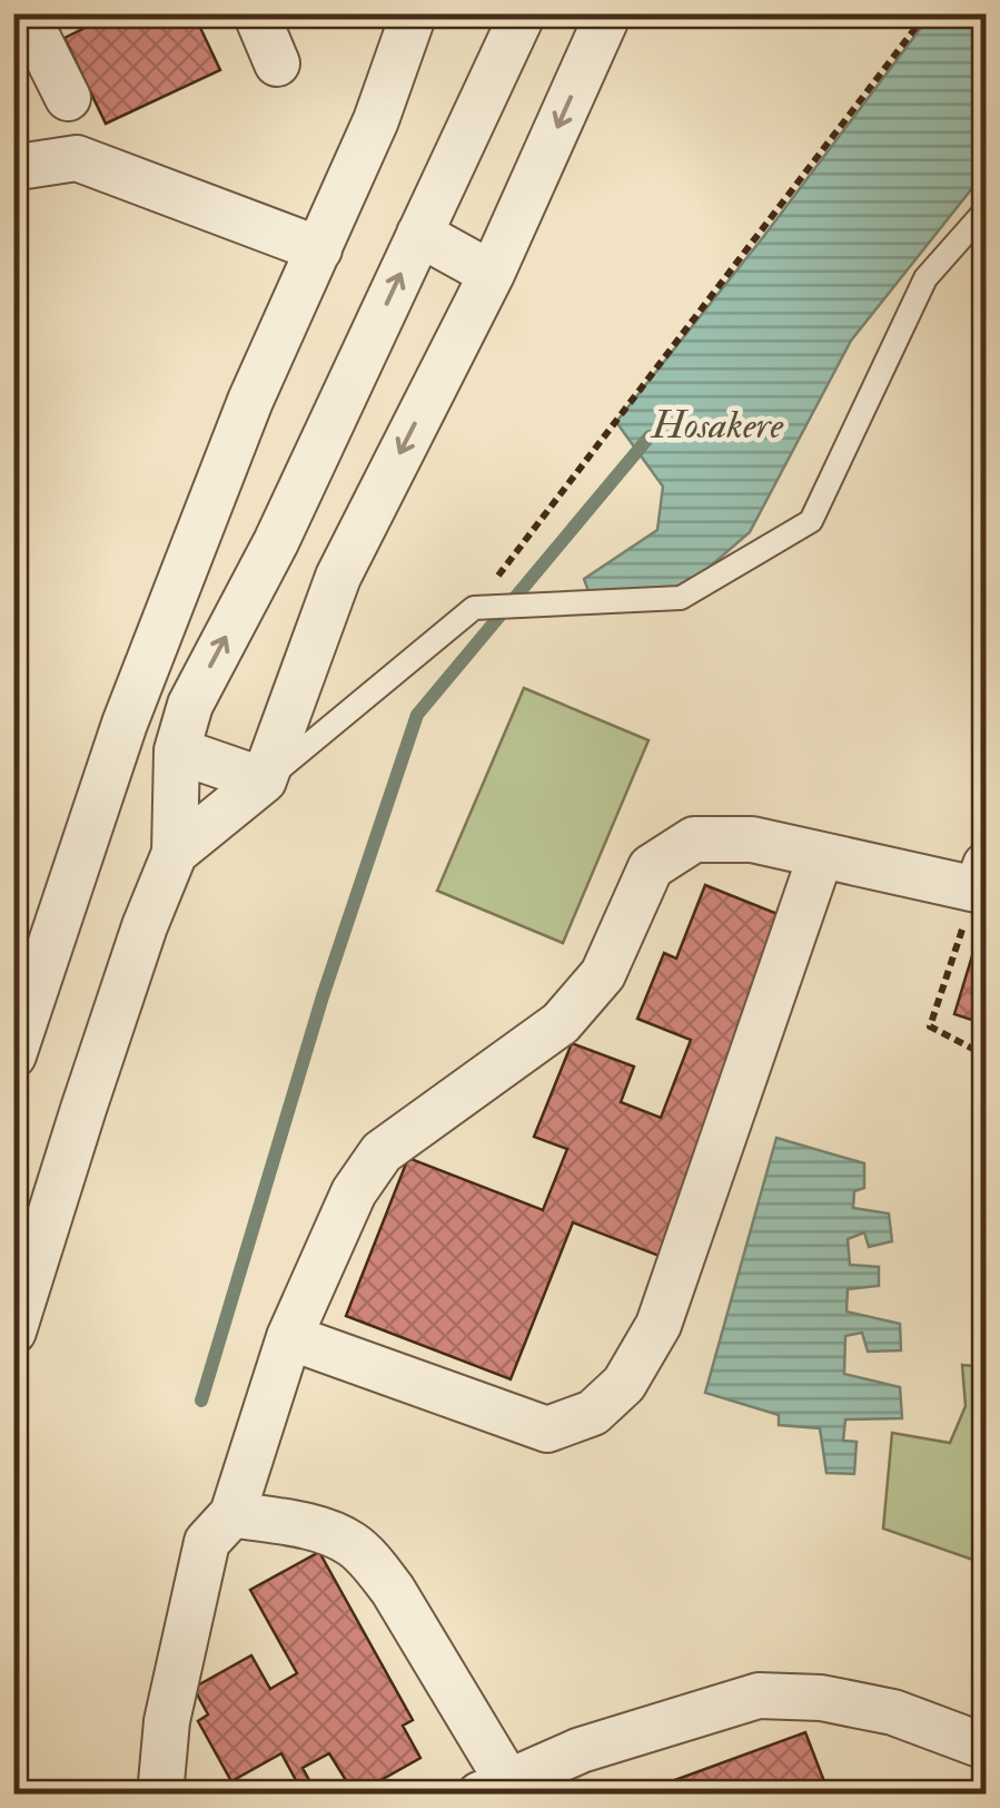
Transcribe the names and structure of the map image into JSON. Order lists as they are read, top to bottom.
{
  "water": ["Hosakere"]
}
